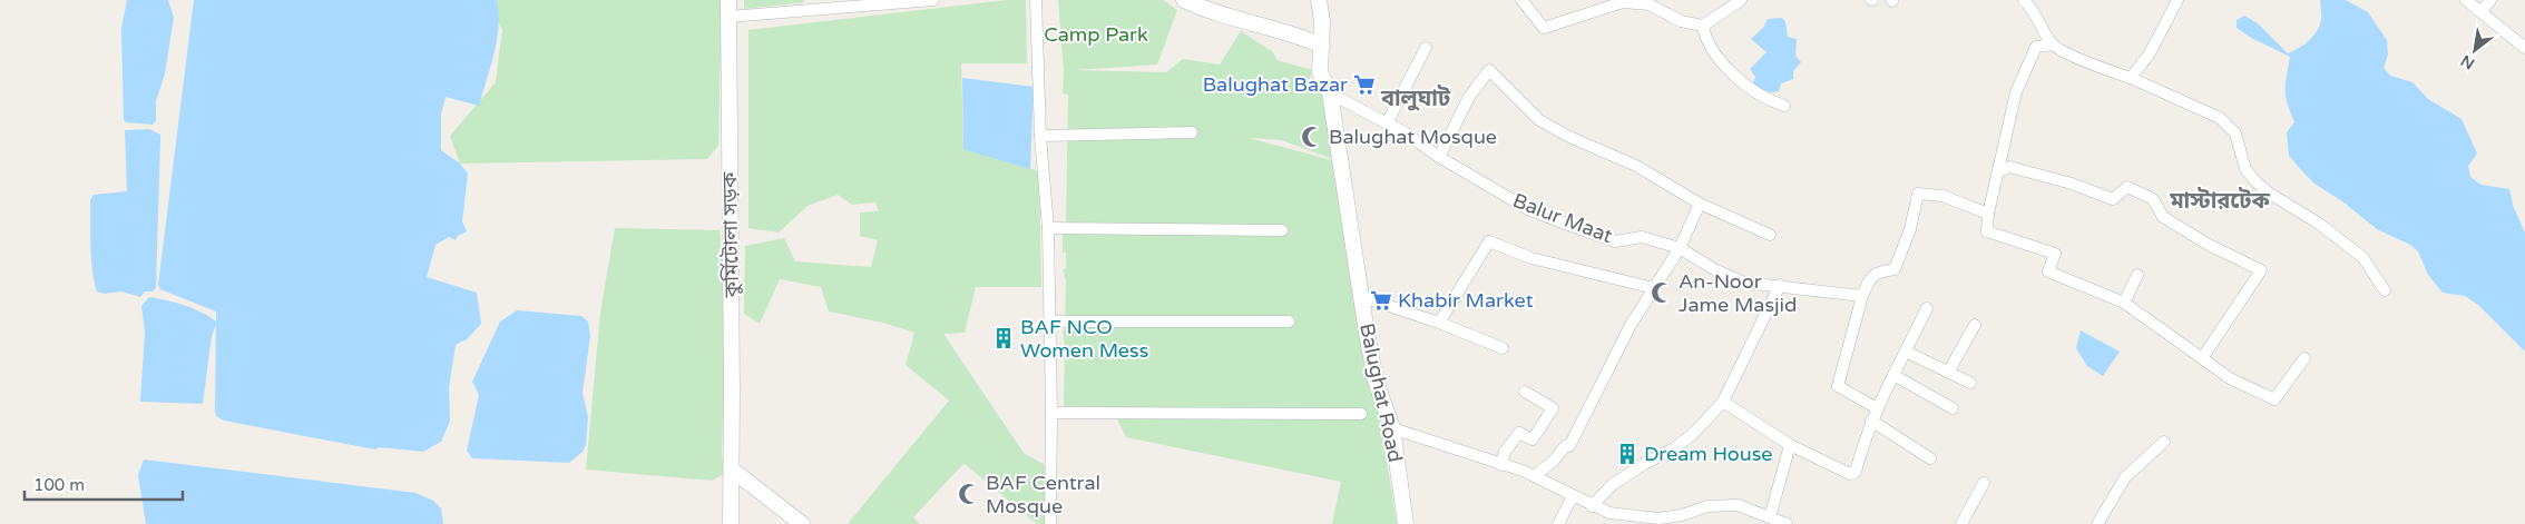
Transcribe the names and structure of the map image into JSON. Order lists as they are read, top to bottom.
{
  "streets": {
    "street": ["Balur Maat", "কুর্মিটোলা সড়ক", "Balughat Road"]
  },
  "crossings": [
    ["Balur Maat", "Balughat Road"]
  ],
  "districts": ["বালুঘাট", "মাস্টারটেক"],
  "parks": ["Camp Park"],
  "places": {
    "supermarket": ["Balughat Bazar", "Khabir Market"],
    "mosque": ["Balughat Mosque", "An-Noor Jame Masjid", "BAF Central Mosque"],
    "building": ["BAF NCO Women Mess", "Dream House"]
  },
  "scale_bar": "100 m",
  "north": "bottom left"
}
